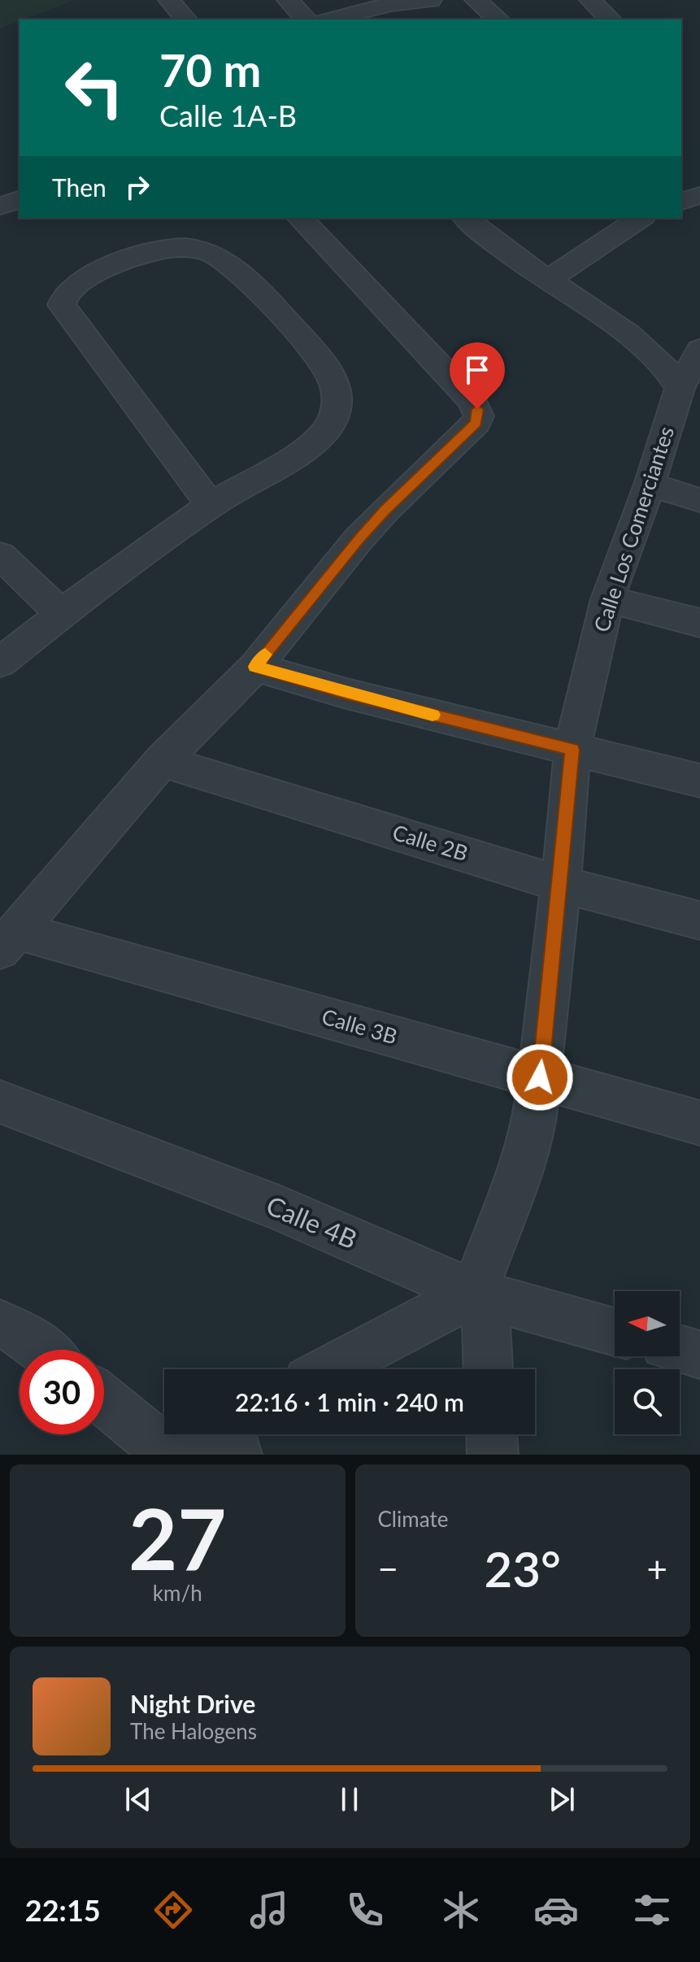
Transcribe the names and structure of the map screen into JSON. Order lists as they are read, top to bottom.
{
  "streets": {
    "street": [
      "Calle Los Comerciantes",
      "Calle 2B",
      "Calle 3B",
      "Calle 4B"
    ]
  },
  "crossings": [
    ["Calle Los Comerciantes", "Calle 2B"],
    ["Calle Los Comerciantes", "Calle 3B"],
    ["Calle Los Comerciantes", "Calle 4B"]
  ],
  "north": "left",
  "page": {
    "turn": ["70 m", "Calle 1A-B"],
    "then": "Then",
    "limit": "30",
    "trip": "22:16 · 1 min · 240 m",
    "tile": [
      ["27", "km/h"],
      "Climate"
    ],
    "heat": ["−", "23°", "+"],
    "song": ["Night Drive", "The Halogens"],
    "tabs": "22:15"
  }
}
